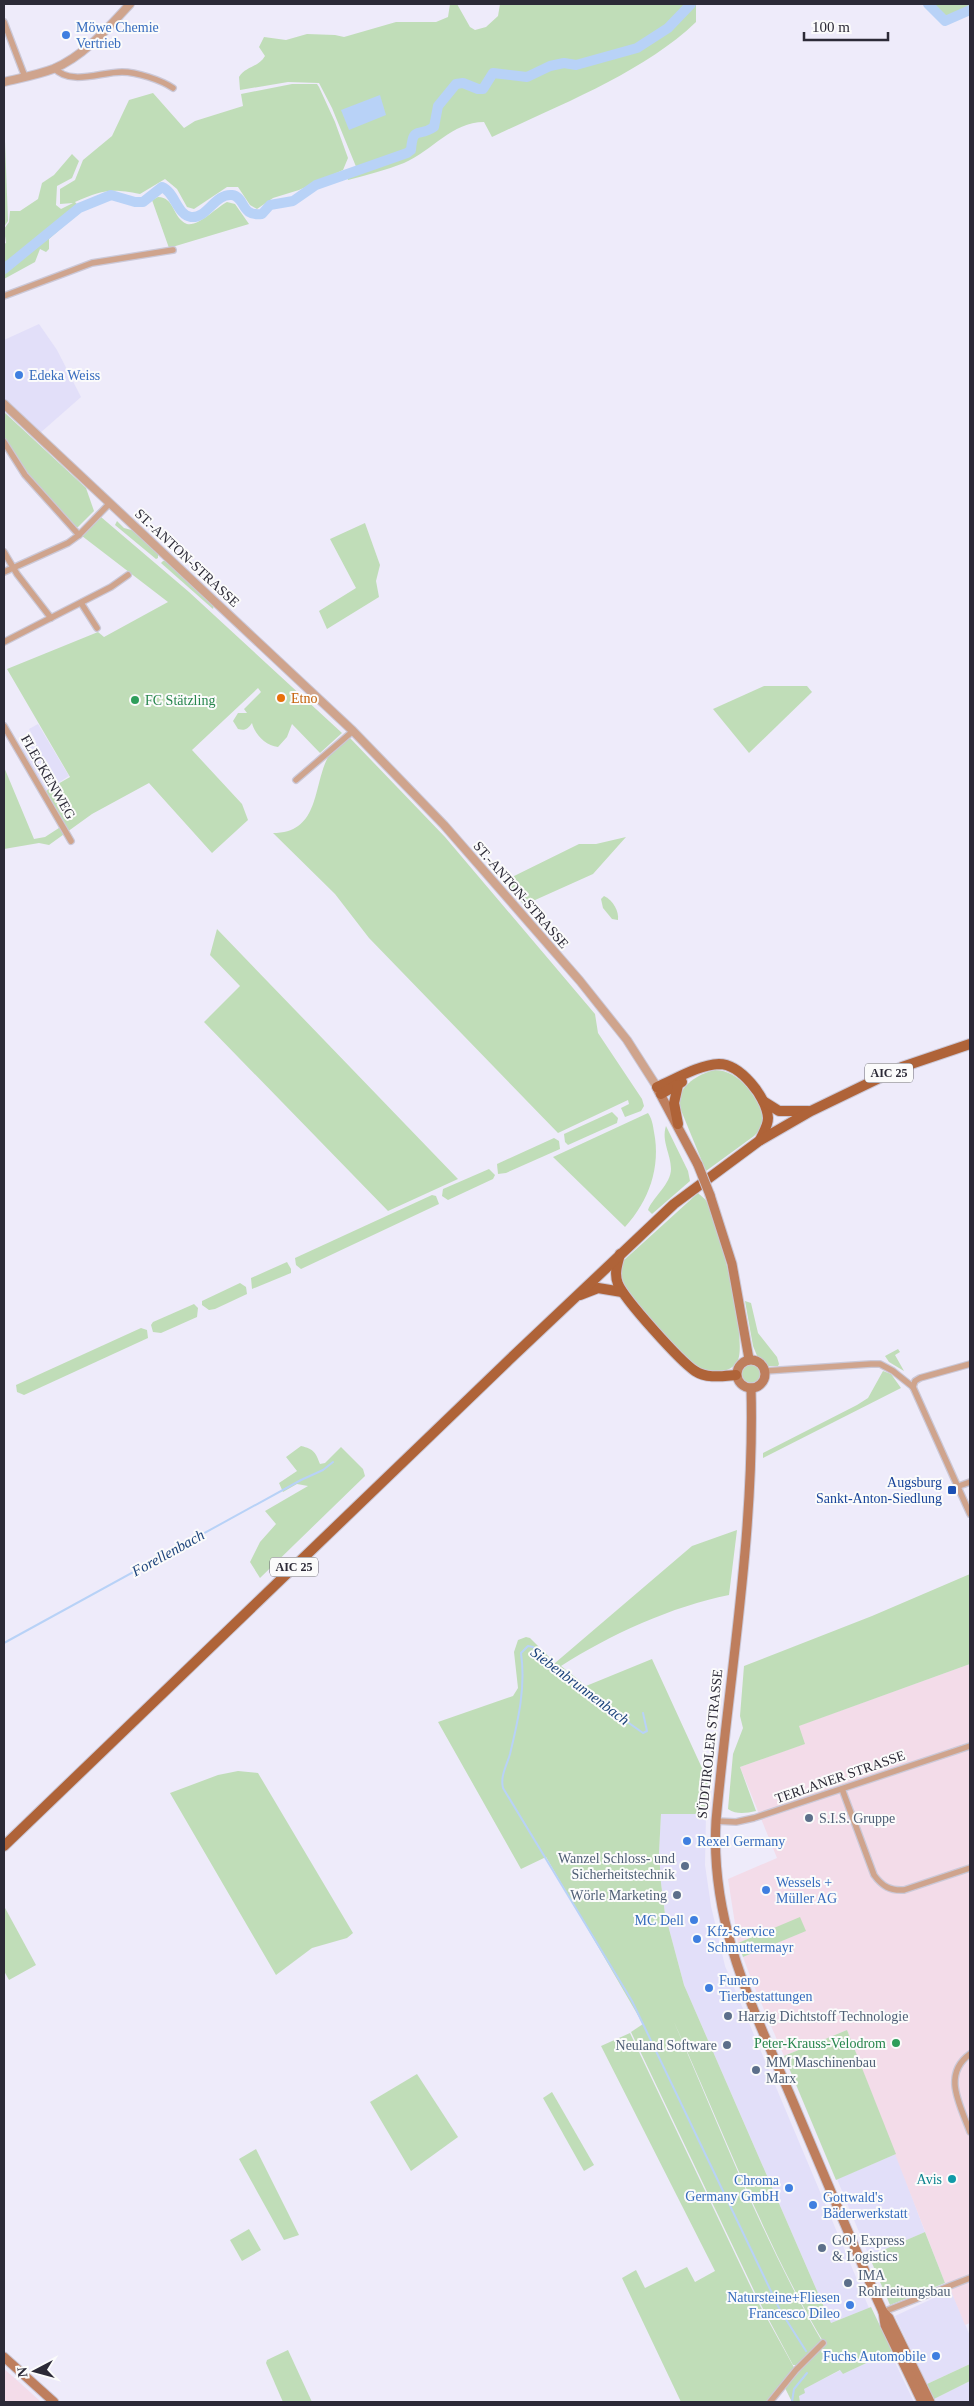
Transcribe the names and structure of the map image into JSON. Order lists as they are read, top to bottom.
{
  "streets": {
    "main road": ["AIC 25", "SÜDTIROLER STRASSE"],
    "street": ["ST.-ANTON-STRASSE", "FLECKENWEG", "TERLANER STRASSE"]
  },
  "crossings": [
    ["SÜDTIROLER STRASSE", "TERLANER STRASSE"]
  ],
  "water": ["Forellenbach", "Siebenbrunnenbach"],
  "places": {
    "other": [
      "Möwe Chemie Vertrieb",
      "Edeka Weiss",
      "Etno",
      "FC Stätzling",
      "S.I.S. Gruppe",
      "Rexel Germany",
      "Wanzel Schloss- und Sicherheitstechnik",
      "Wessels + Müller AG",
      "Wörle Marketing",
      "MC Dell",
      "Kfz-Service Schmuttermayr",
      "Funero Tierbestattungen",
      "Harzig Dichtstoff Technologie",
      "Peter-Krauss-Velodrom",
      "Neuland Software",
      "MM Maschinenbau Marx",
      "Avis",
      "Chroma Germany GmbH",
      "Gottwald's Bäderwerkstatt",
      "GO! Express & Logistics",
      "IMA Rohrleitungsbau",
      "Natursteine+Fliesen Francesco Dileo",
      "Fuchs Automobile"
    ],
    "transit": ["Augsburg Sankt-Anton-Siedlung"]
  },
  "scale_bar": "100 m",
  "north": "left"
}
